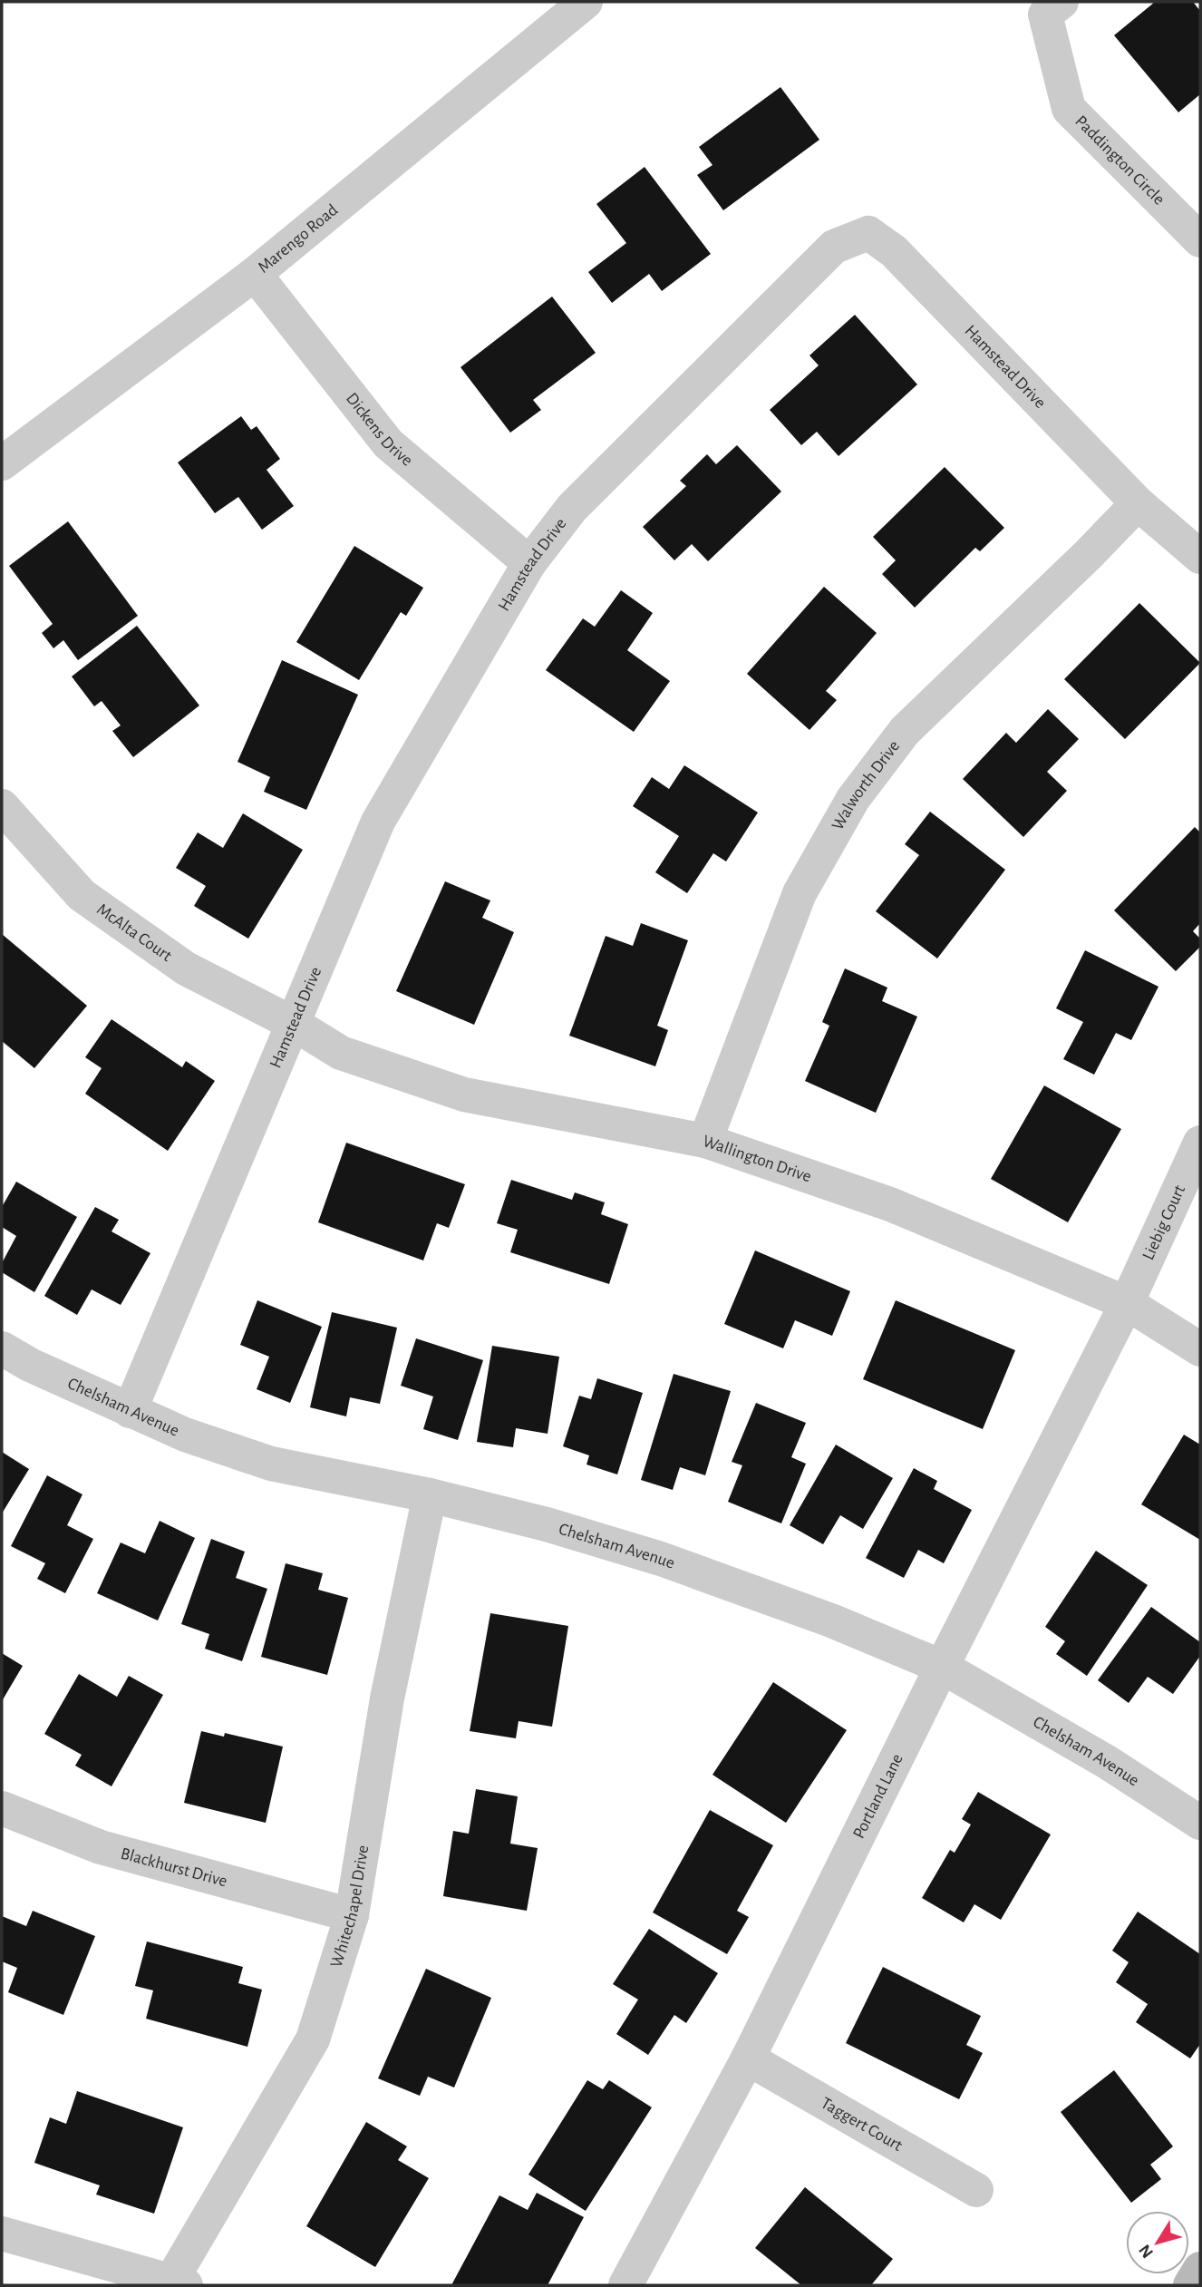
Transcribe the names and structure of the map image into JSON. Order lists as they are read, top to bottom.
{
  "streets": {
    "street": [
      "Paddington Circle",
      "Marengo Road",
      "Hamstead Drive",
      "Dickens Drive",
      "Walworth Drive",
      "McAlta Court",
      "Wallington Drive",
      "Liebig Court",
      "Chelsham Avenue",
      "Portland Lane",
      "Blackhurst Drive",
      "Whitechapel Drive",
      "Taggert Court"
    ]
  },
  "crossings": [
    ["Marengo Road", "Dickens Drive"],
    ["Hamstead Drive", "Dickens Drive"],
    ["Hamstead Drive", "Walworth Drive"],
    ["Hamstead Drive", "McAlta Court"],
    ["Hamstead Drive", "Wallington Drive"],
    ["Hamstead Drive", "Chelsham Avenue"],
    ["Walworth Drive", "Wallington Drive"],
    ["McAlta Court", "Wallington Drive"],
    ["Wallington Drive", "Liebig Court"],
    ["Wallington Drive", "Portland Lane"],
    ["Liebig Court", "Portland Lane"],
    ["Chelsham Avenue", "Portland Lane"],
    ["Chelsham Avenue", "Whitechapel Drive"],
    ["Portland Lane", "Taggert Court"],
    ["Blackhurst Drive", "Whitechapel Drive"]
  ],
  "north": "bottom left"
}
